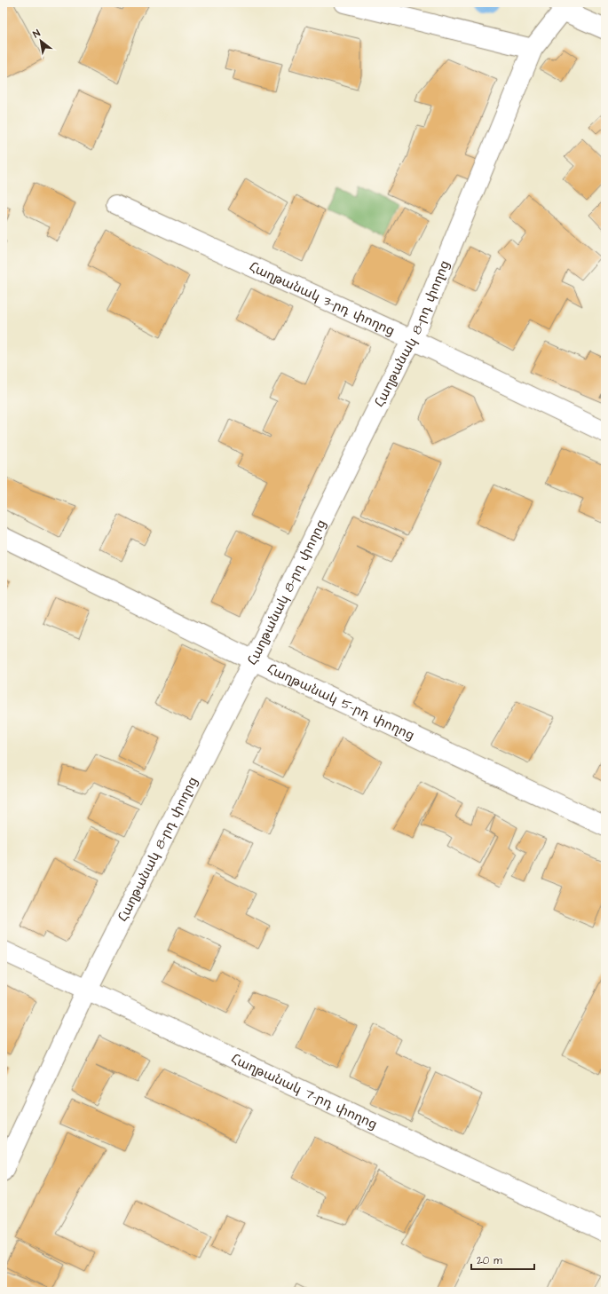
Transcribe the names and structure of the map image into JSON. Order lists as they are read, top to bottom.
{
  "streets": {
    "street": [
      "Հաղթանակ 3-րդ փողոց",
      "Հաղթանակ 8-րդ փողոց",
      "Հաղթանակ 5-րդ փողոց",
      "Հաղթանակ 7-րդ փողոց"
    ]
  },
  "crossings": [
    ["Հաղթանակ 3-րդ փողոց", "Հաղթանակ 8-րդ փողոց"],
    ["Հաղթանակ 8-րդ փողոց", "Հաղթանակ 5-րդ փողոց"],
    ["Հաղթանակ 8-րդ փողոց", "Հաղթանակ 7-րդ փողոց"]
  ],
  "scale_bar": "20 m",
  "north": "top left"
}
